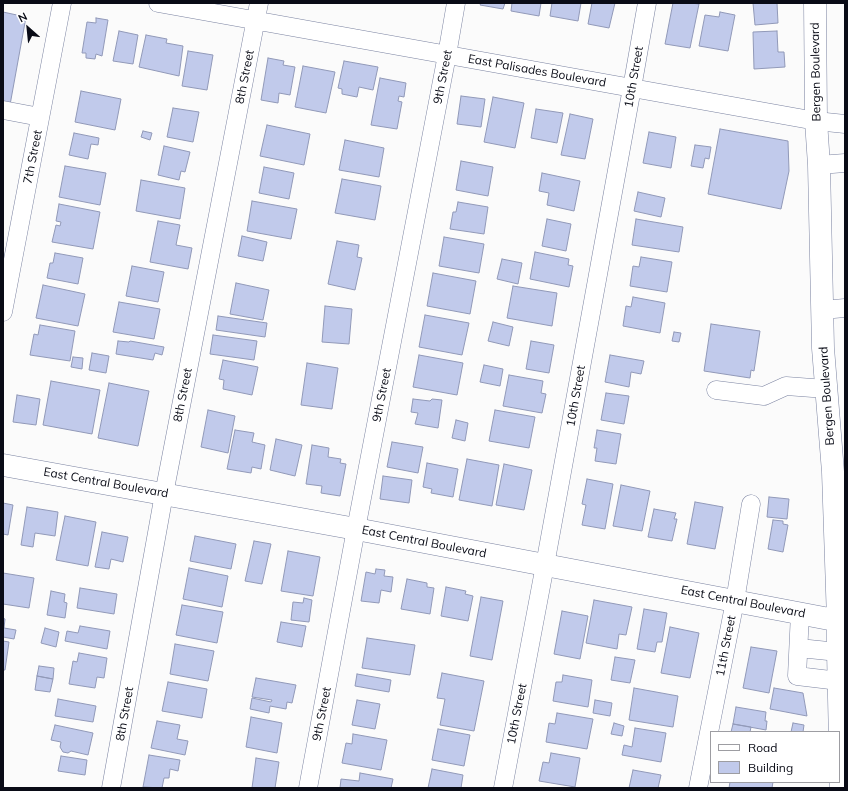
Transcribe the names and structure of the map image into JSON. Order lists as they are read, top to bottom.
{
  "streets": {
    "main road": ["Bergen Boulevard", "East Central Boulevard"],
    "street": [
      "East Palisades Boulevard",
      "8th Street",
      "9th Street",
      "10th Street",
      "7th Street",
      "11th Street"
    ]
  },
  "crossings": [
    ["East Palisades Boulevard", "Bergen Boulevard"],
    ["East Palisades Boulevard", "8th Street"],
    ["East Palisades Boulevard", "9th Street"],
    ["East Palisades Boulevard", "10th Street"],
    ["Bergen Boulevard", "East Central Boulevard"],
    ["8th Street", "East Central Boulevard"],
    ["9th Street", "East Central Boulevard"],
    ["10th Street", "East Central Boulevard"],
    ["East Central Boulevard", "11th Street"]
  ],
  "legend": ["Road", "Building"],
  "north": "top left"
}
